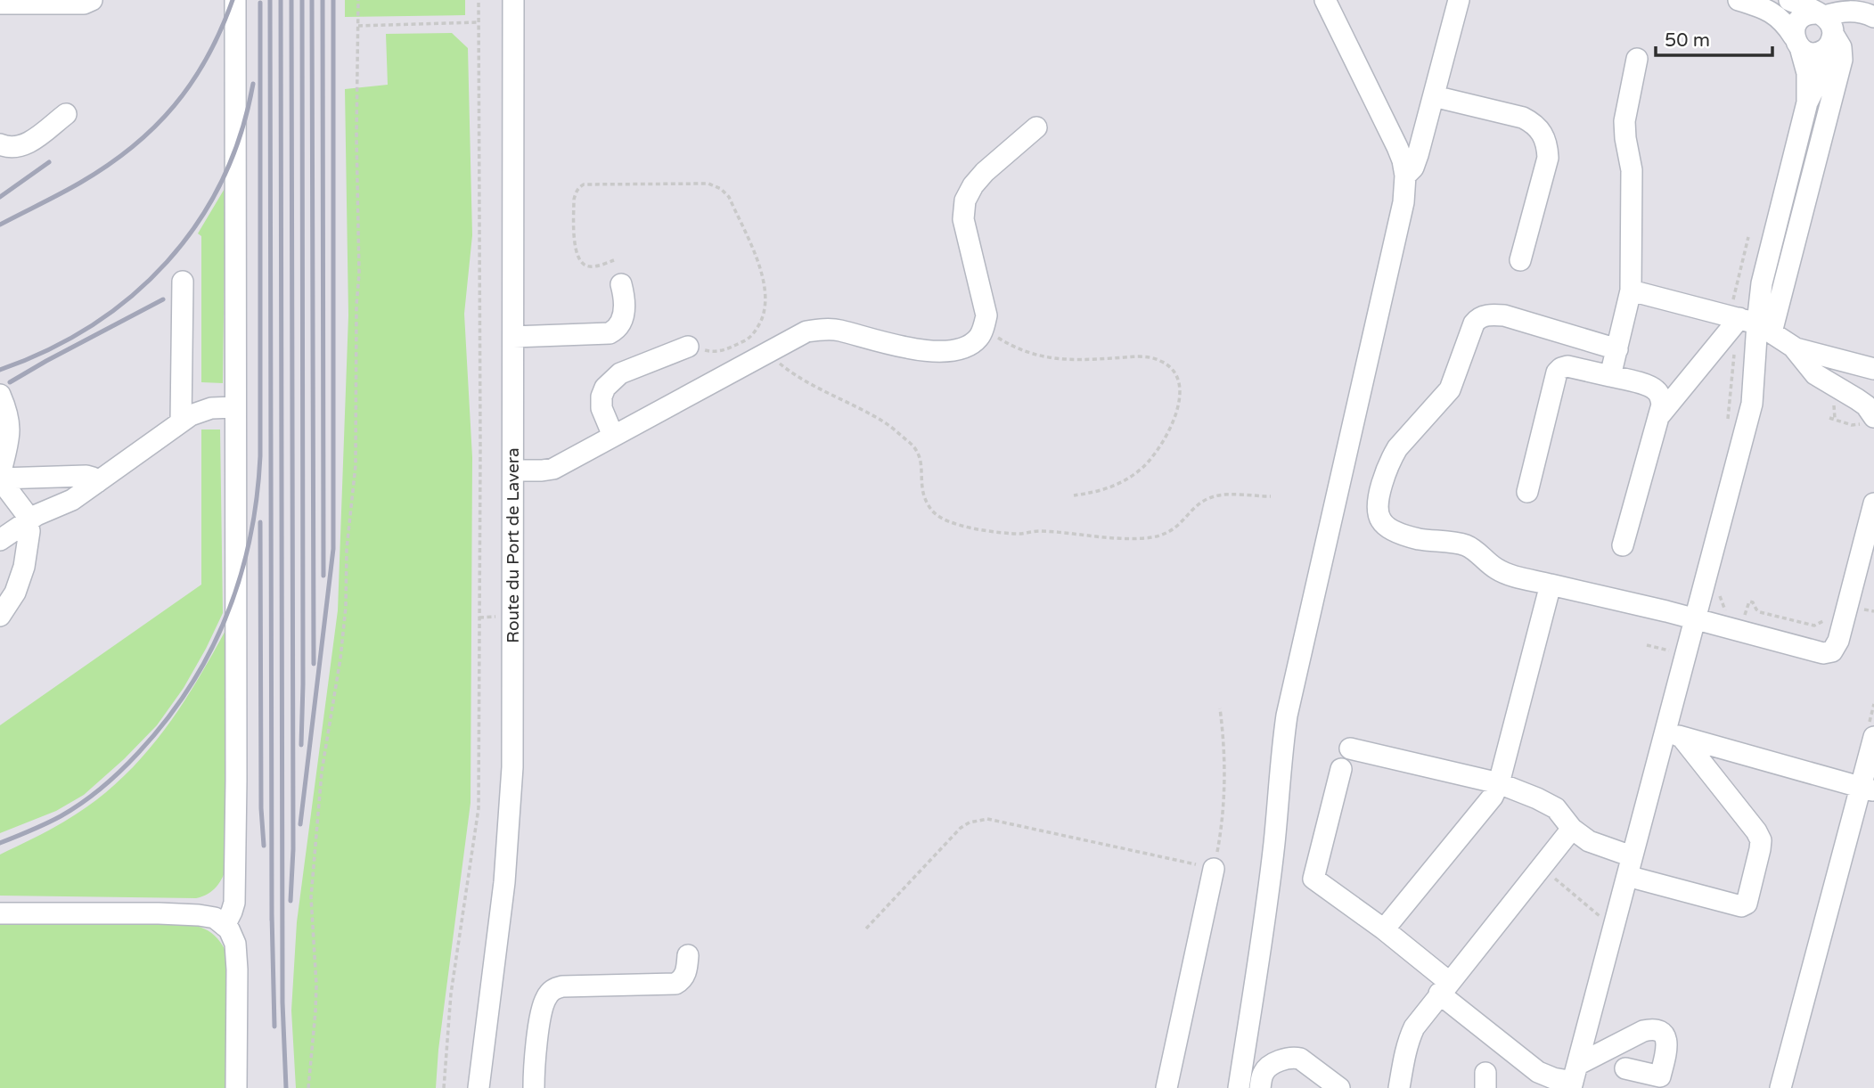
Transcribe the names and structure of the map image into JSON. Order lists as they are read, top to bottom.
{
  "streets": {
    "street": ["Route du Port de Lavera"]
  },
  "scale_bar": "50 m"
}
